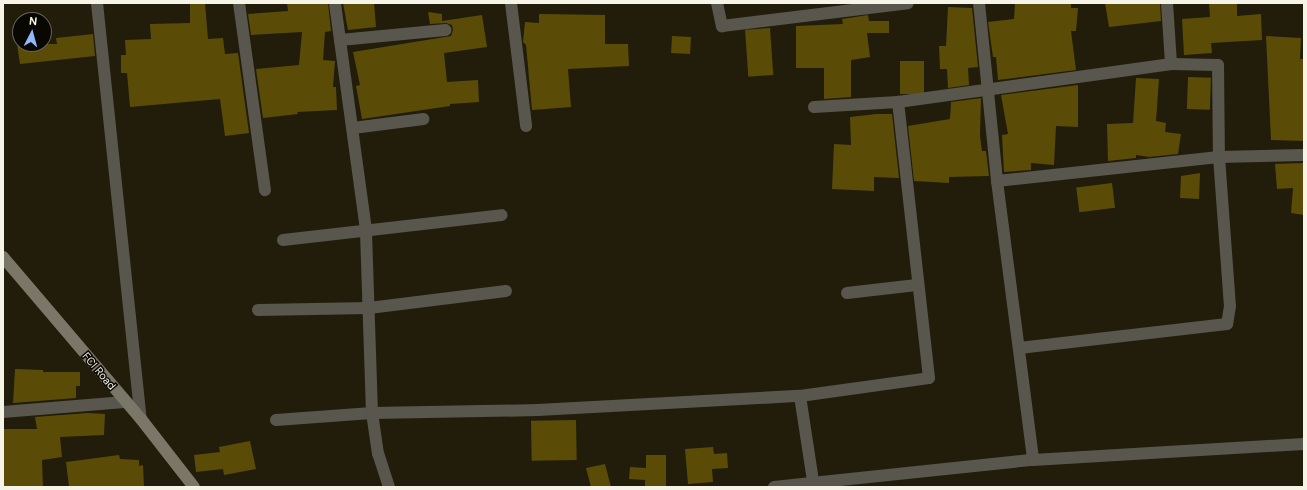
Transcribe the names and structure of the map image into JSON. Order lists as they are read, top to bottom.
{
  "streets": {
    "street": ["FCI Road"]
  },
  "north": "top"
}
